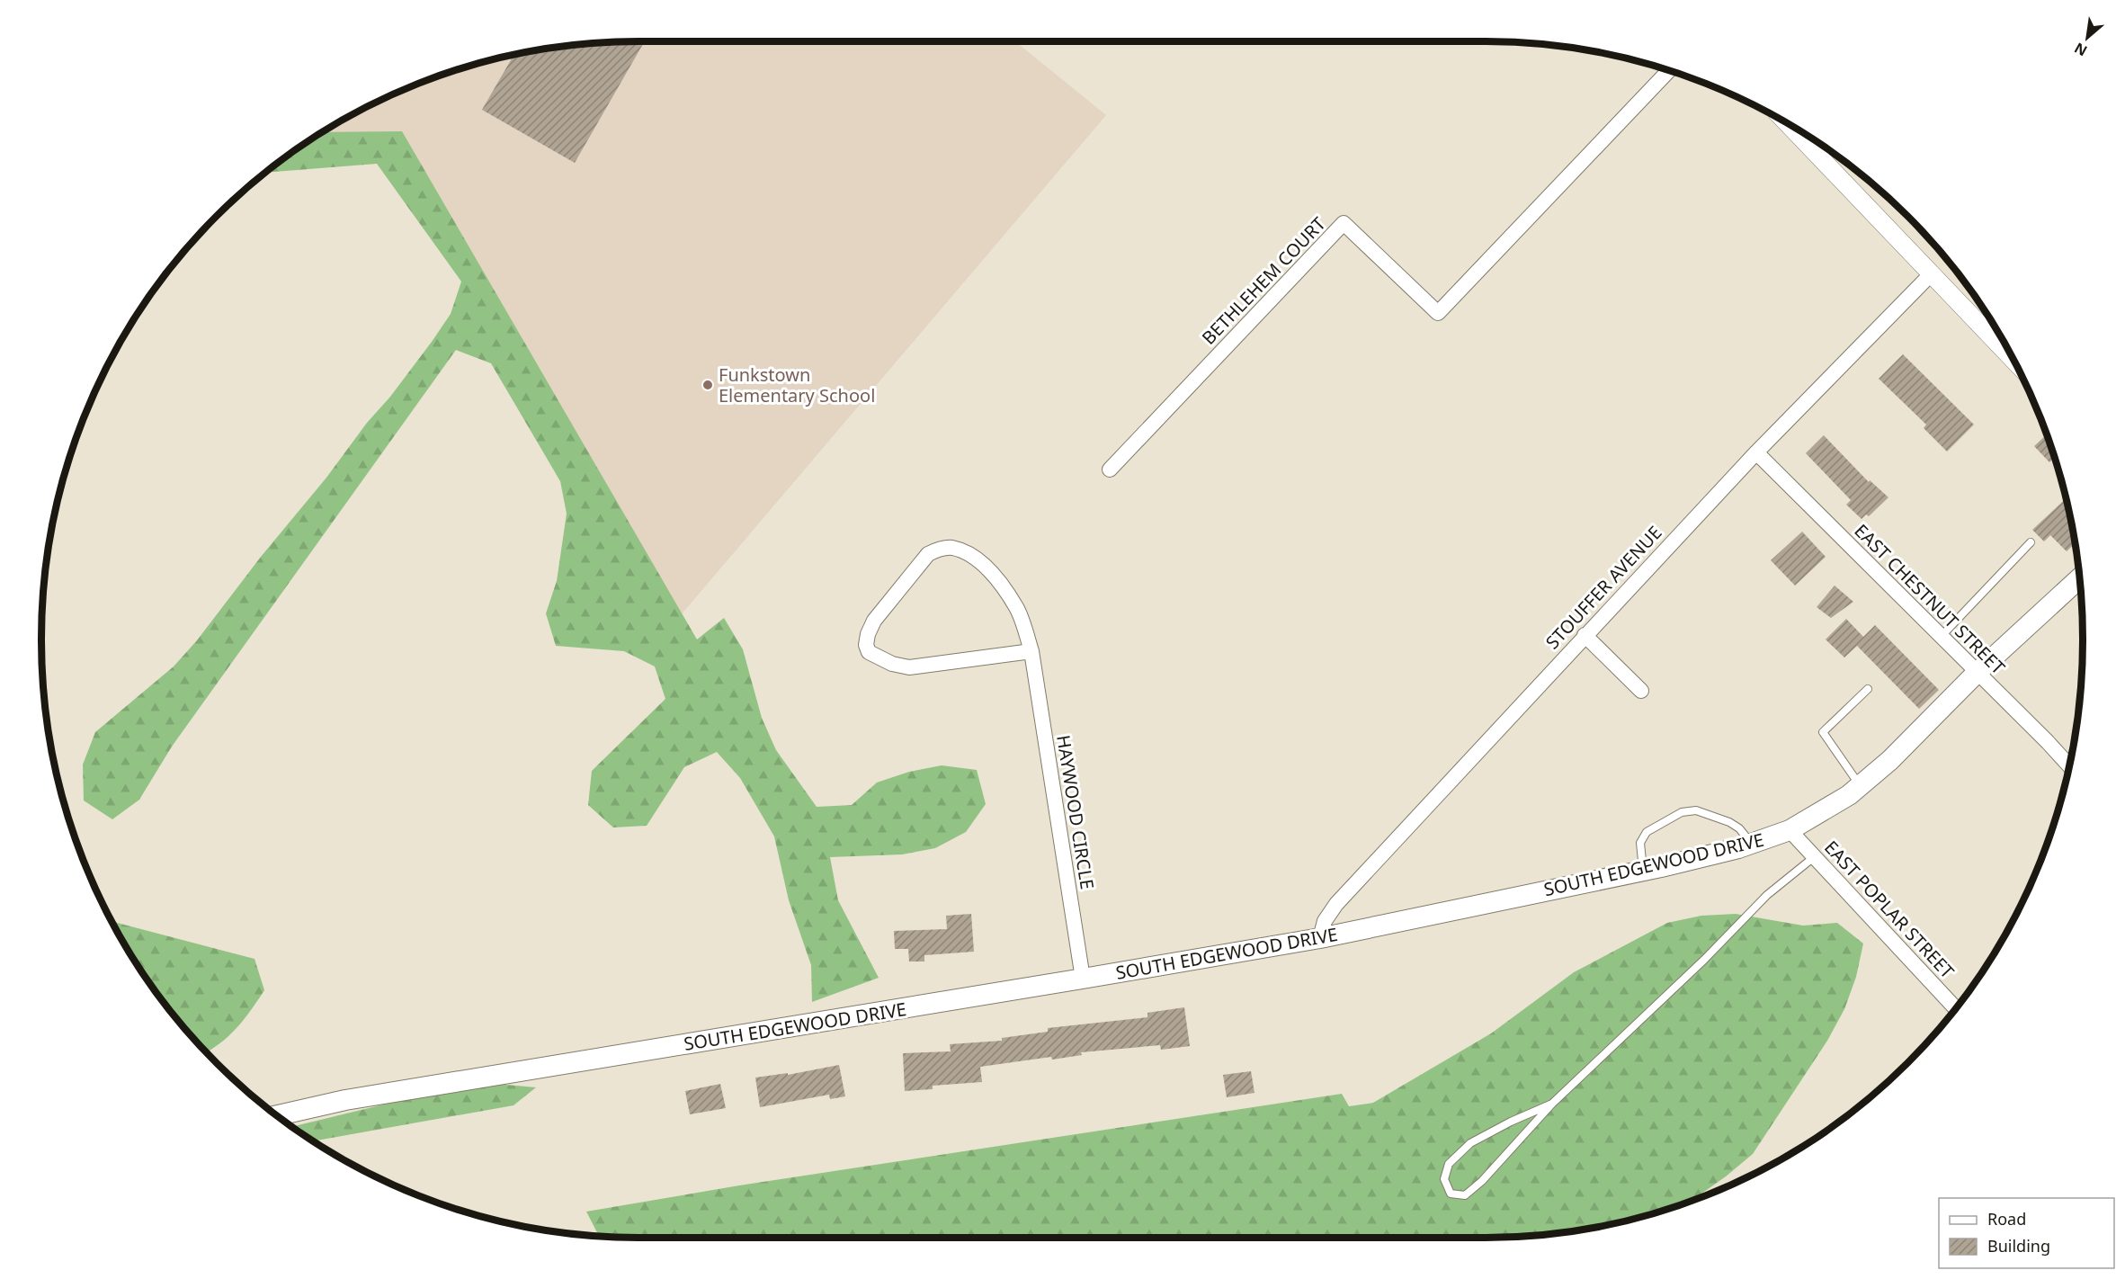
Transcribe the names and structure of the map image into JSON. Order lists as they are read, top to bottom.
{
  "streets": {
    "main road": ["SOUTH EDGEWOOD DRIVE"],
    "street": [
      "BETHLEHEM COURT",
      "STOUFFER AVENUE",
      "EAST CHESTNUT STREET",
      "HAYWOOD CIRCLE",
      "EAST POPLAR STREET"
    ]
  },
  "crossings": [
    ["STOUFFER AVENUE", "EAST CHESTNUT STREET"],
    ["STOUFFER AVENUE", "SOUTH EDGEWOOD DRIVE"],
    ["EAST CHESTNUT STREET", "SOUTH EDGEWOOD DRIVE"],
    ["HAYWOOD CIRCLE", "SOUTH EDGEWOOD DRIVE"],
    ["SOUTH EDGEWOOD DRIVE", "EAST POPLAR STREET"]
  ],
  "places": ["Funkstown Elementary School"],
  "legend": ["Road", "Building"],
  "north": "bottom left"
}
